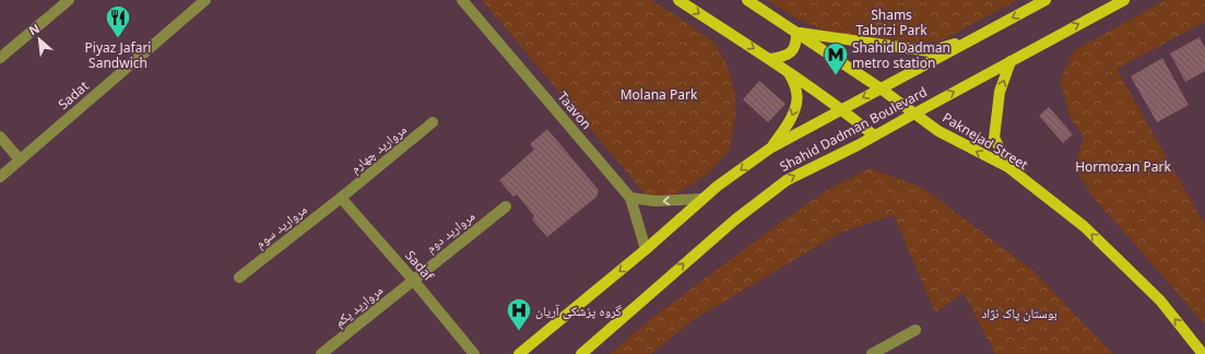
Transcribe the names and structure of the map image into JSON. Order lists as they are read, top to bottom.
{
  "streets": {
    "main road": ["Shahid Dadman Boulevard", "Paknejad Street"],
    "street": [
      "Sadat",
      "Taavon",
      "مروارید چهارم",
      "مروارید سوم",
      "مروارید دوم",
      "Sadaf",
      "مروارید یکم"
    ]
  },
  "crossings": [
    ["Taavon", "Shahid Dadman Boulevard"],
    ["Shahid Dadman Boulevard", "Paknejad Street"],
    ["مروارید چهارم", "مروارید سوم"],
    ["مروارید چهارم", "Sadaf"],
    ["مروارید سوم", "Sadaf"],
    ["مروارید دوم", "Sadaf"],
    ["مروارید دوم", "مروارید یکم"],
    ["Sadaf", "مروارید یکم"]
  ],
  "one_way": ["Paknejad Street"],
  "parks": [
    "Shams Tabrizi Park",
    "Molana Park",
    "Hormozan Park",
    "بوستان پاک نژاد"
  ],
  "places": {
    "restaurant": ["Piyaz Jafari Sandwich"],
    "metro station": ["Shahid Dadman metro station"],
    "hospital": ["گروه پزشکی آریان"]
  },
  "north": "top left"
}
